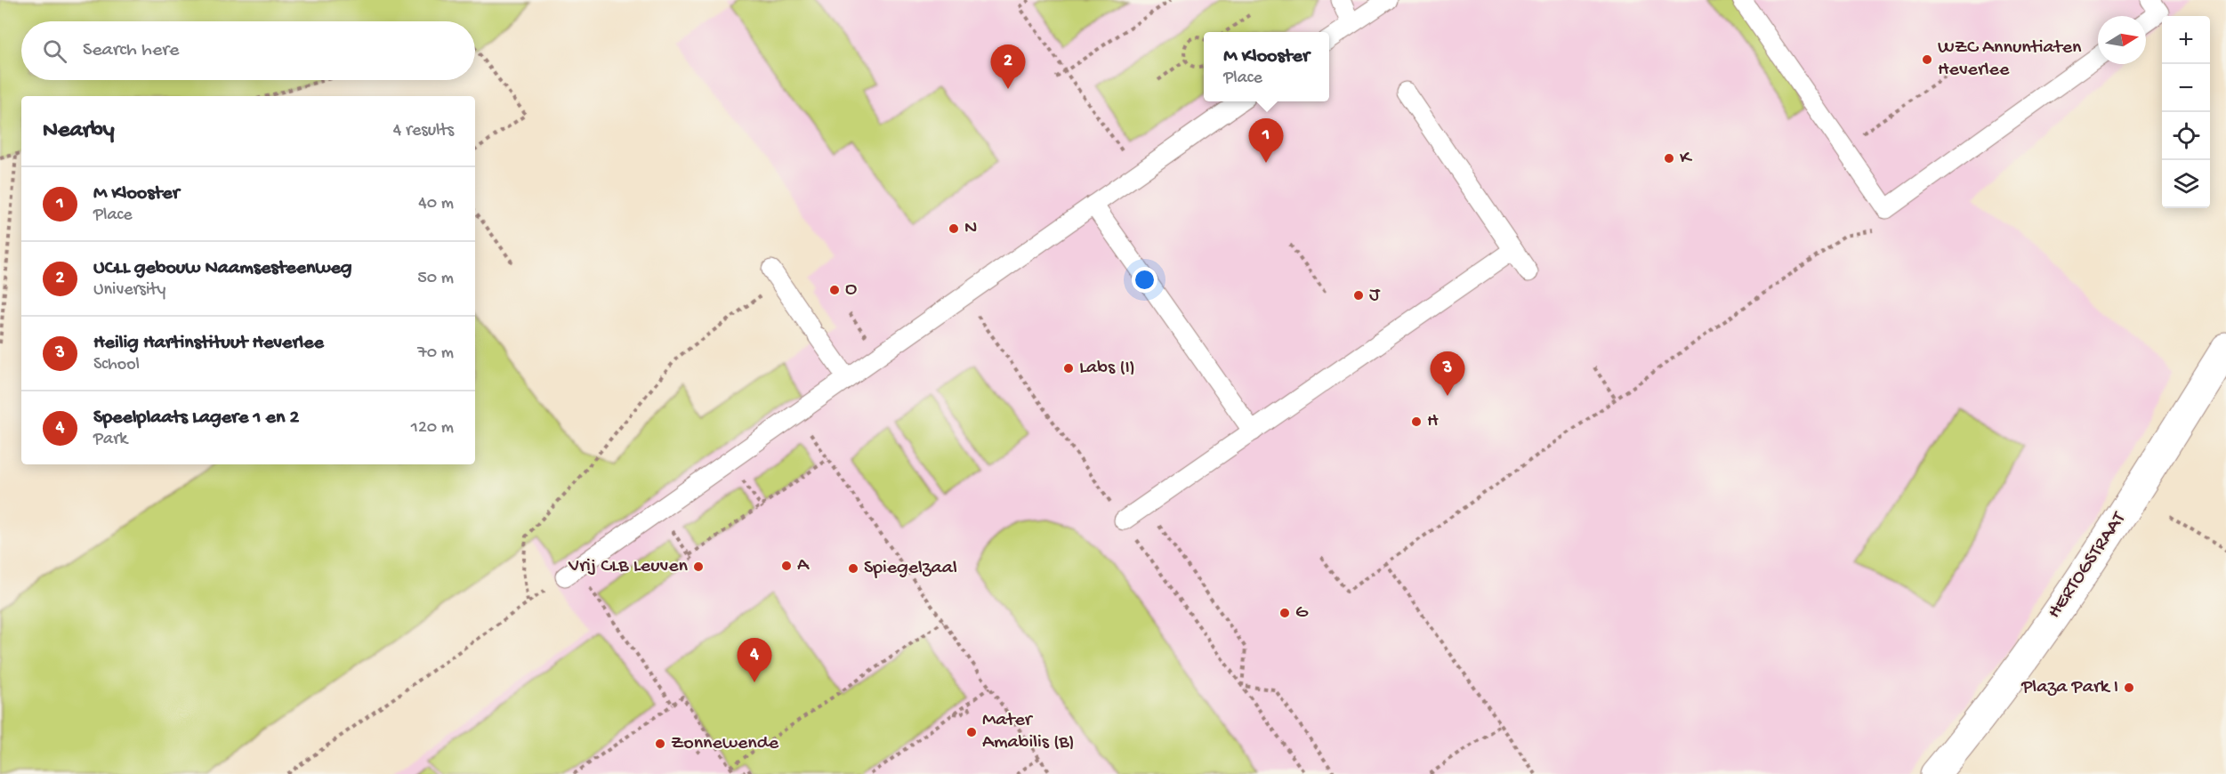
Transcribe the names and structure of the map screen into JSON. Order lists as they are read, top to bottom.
{
  "streets": {
    "street": ["HERTOGSTRAAT"]
  },
  "places": [
    "WZC Annuntiaten Heverlee",
    "K",
    "N",
    "O",
    "J",
    "Labs (I)",
    "H",
    "A",
    "Vrij CLB Leuven",
    "Spiegelzaal",
    "G",
    "Plaza Park I",
    "Mater Amabilis (B)",
    "Zonnewende"
  ],
  "north": "right",
  "page": {
    "map_buttons": ["+", "−"],
    "search": "Search here",
    "popup": ["M Klooster", "Place"],
    "pins": [
      "2",
      "1",
      "3",
      "4"
    ],
    "heading": ["Nearby", "4 results"],
    "list": [
      {
        "mark": "1",
        "name": "M Klooster",
        "note": "Place",
        "value": "40 m"
      },
      {
        "mark": "2",
        "name": "UCLL gebouw Naamsesteenweg",
        "note": "University",
        "value": "50 m"
      },
      {
        "mark": "3",
        "name": "Heilig Hartinstituut Heverlee",
        "note": "School",
        "value": "70 m"
      },
      {
        "mark": "4",
        "name": "Speelplaats Lagere 1 en 2",
        "note": "Park",
        "value": "120 m"
      }
    ]
  }
}
